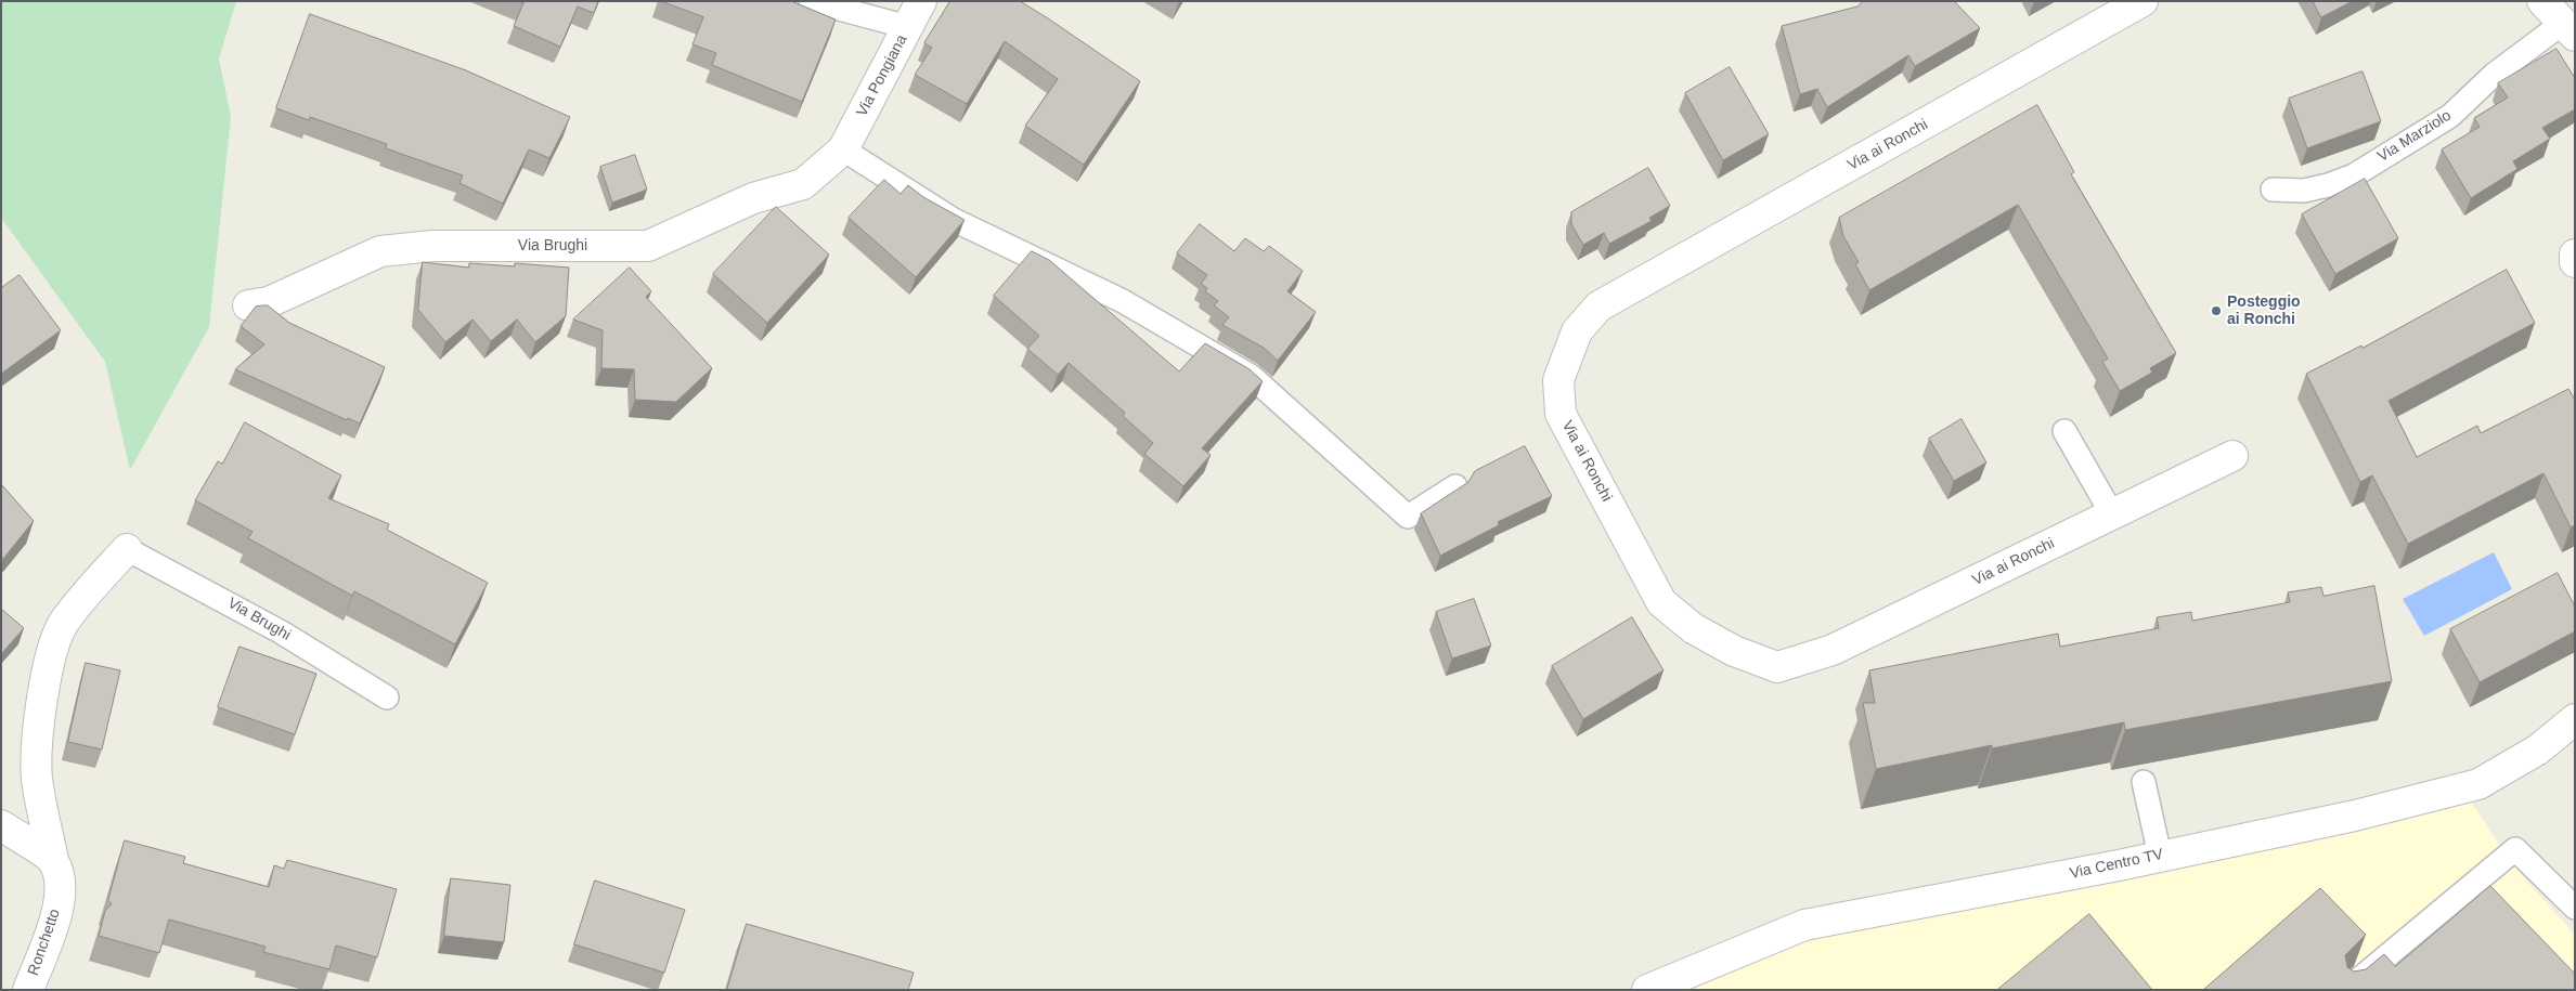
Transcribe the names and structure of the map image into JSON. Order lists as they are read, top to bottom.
{
  "streets": {
    "street": [
      "Via Pongiana",
      "Via ai Ronchi",
      "Via Brughi",
      "Via Centro TV",
      "Ronchetto"
    ],
    "lane": ["Via Marziolo"]
  },
  "crossings": [
    ["Via Pongiana", "Via Brughi"],
    ["Via Brughi", "Ronchetto"]
  ],
  "places": ["Posteggio ai Ronchi"]
}
